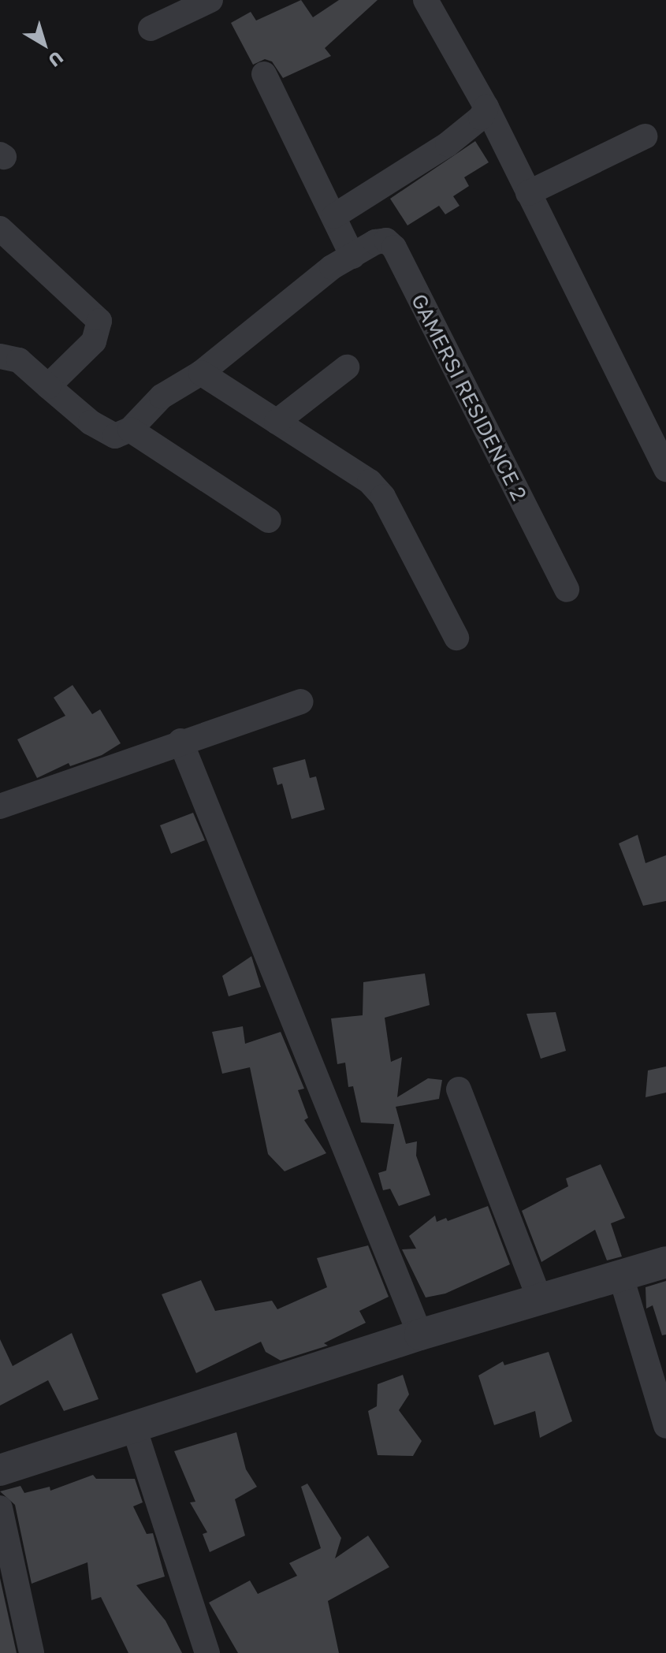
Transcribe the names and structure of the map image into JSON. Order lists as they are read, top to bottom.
{
  "streets": {
    "street": ["GAMERSI RESIDENCE 2"]
  },
  "north": "bottom right"
}
